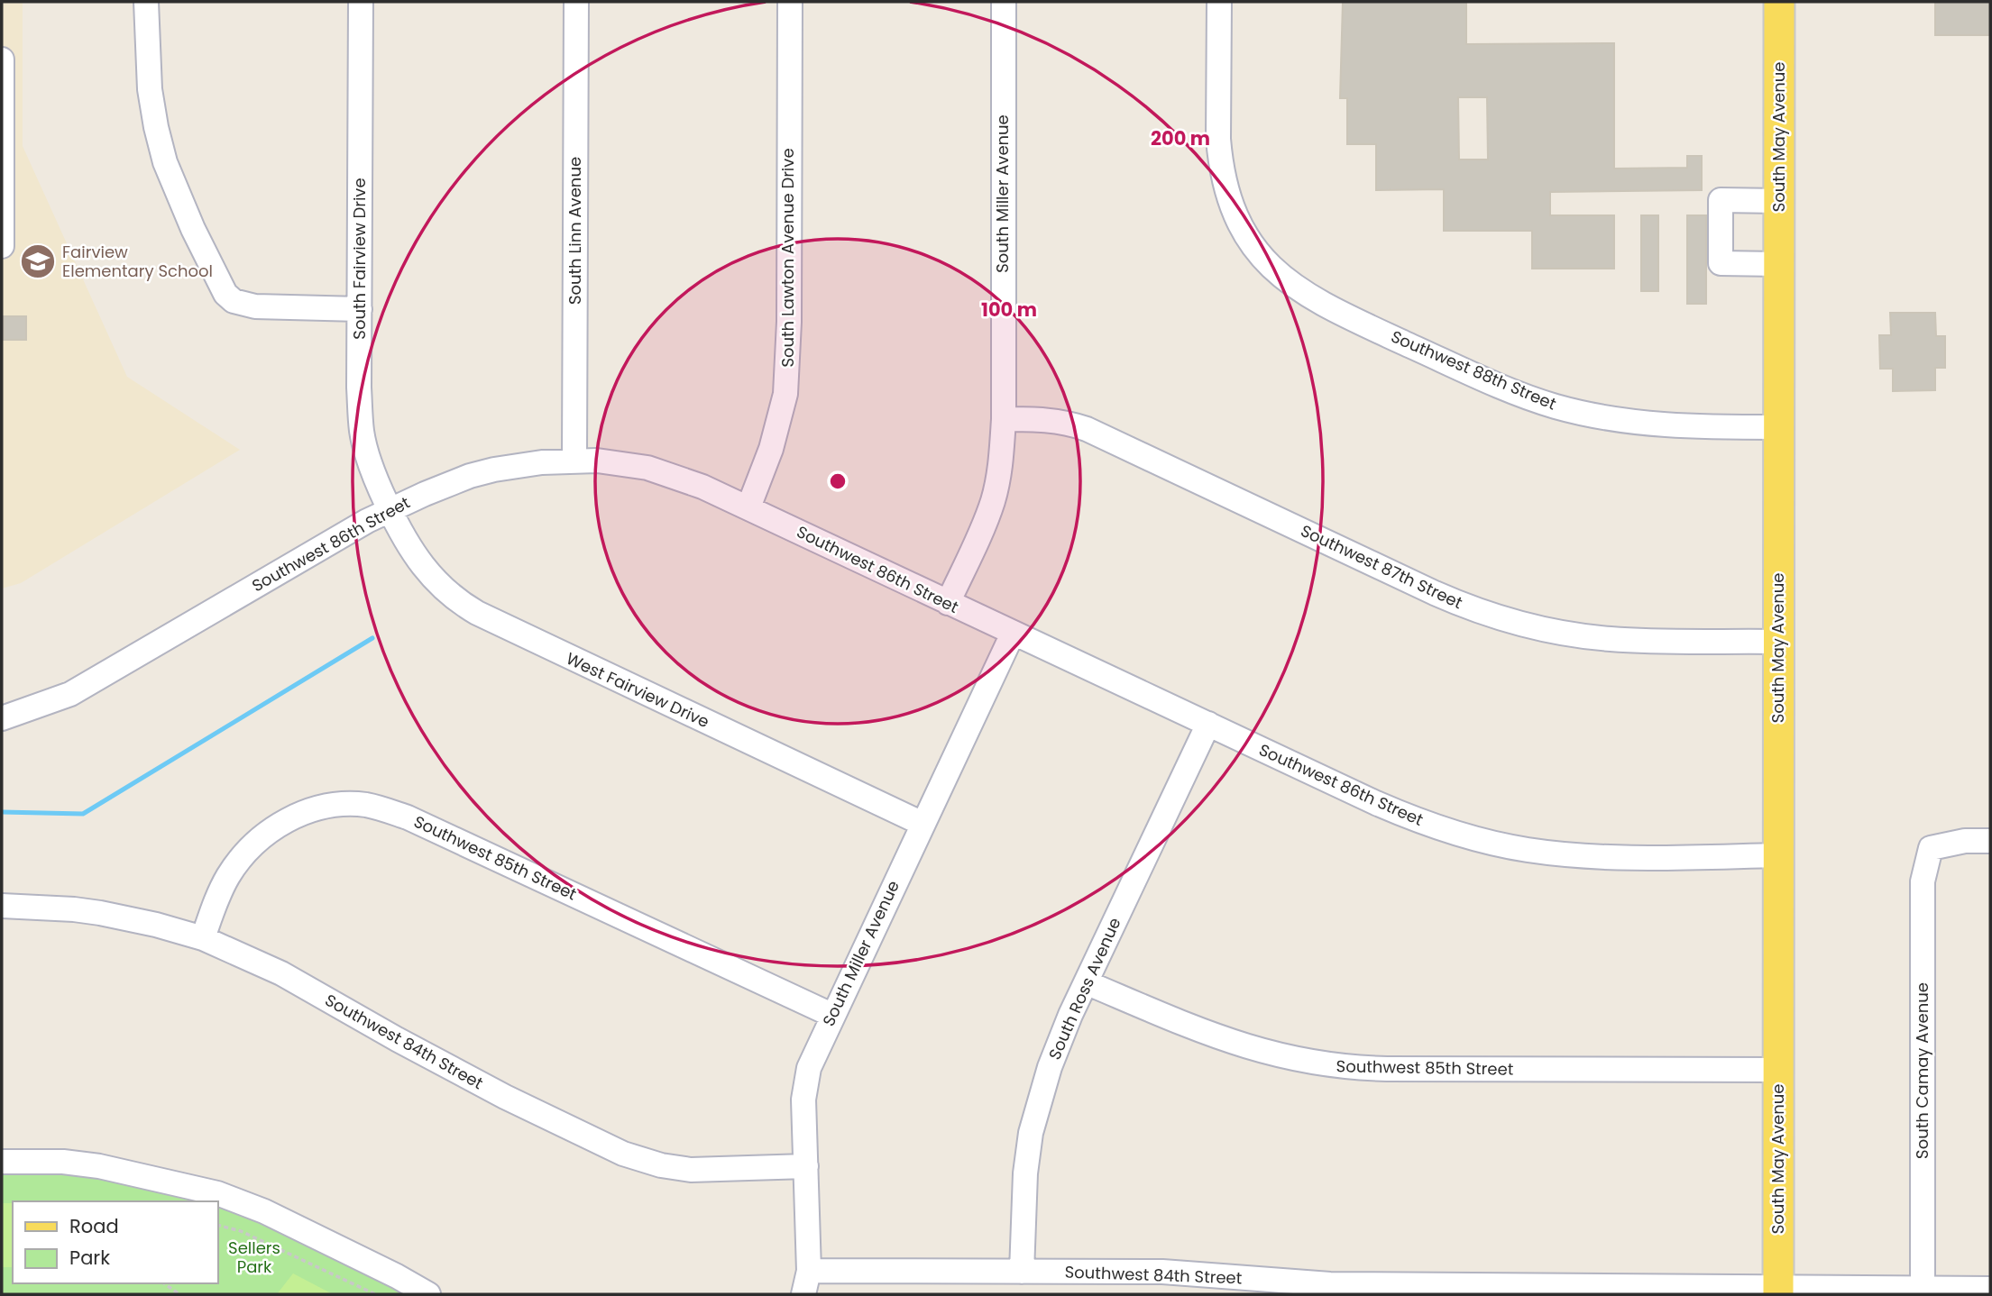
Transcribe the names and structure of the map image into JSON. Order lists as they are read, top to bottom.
{
  "streets": {
    "main road": ["South May Avenue"],
    "street": [
      "South Miller Avenue",
      "South Linn Avenue",
      "South Lawton Avenue Drive",
      "South Fairview Drive",
      "Southwest 88th Street",
      "Southwest 86th Street",
      "Southwest 87th Street",
      "West Fairview Drive",
      "Southwest 85th Street",
      "South Ross Avenue",
      "Southwest 84th Street",
      "South Camay Avenue"
    ]
  },
  "crossings": [
    ["South May Avenue", "Southwest 88th Street"],
    ["South May Avenue", "Southwest 86th Street"],
    ["South May Avenue", "Southwest 87th Street"],
    ["South May Avenue", "Southwest 85th Street"],
    ["South May Avenue", "Southwest 84th Street"],
    ["South Miller Avenue", "Southwest 86th Street"],
    ["South Miller Avenue", "Southwest 87th Street"],
    ["South Miller Avenue", "West Fairview Drive"],
    ["South Miller Avenue", "Southwest 85th Street"],
    ["South Miller Avenue", "Southwest 84th Street"],
    ["South Linn Avenue", "Southwest 86th Street"],
    ["South Lawton Avenue Drive", "Southwest 86th Street"],
    ["South Fairview Drive", "Southwest 86th Street"],
    ["South Fairview Drive", "West Fairview Drive"],
    ["Southwest 86th Street", "West Fairview Drive"],
    ["Southwest 86th Street", "South Ross Avenue"],
    ["Southwest 85th Street", "South Ross Avenue"],
    ["Southwest 85th Street", "Southwest 84th Street"],
    ["South Ross Avenue", "Southwest 84th Street"],
    ["Southwest 84th Street", "South Camay Avenue"]
  ],
  "parks": ["Sellers Park"],
  "places": {
    "school or university": ["Fairview Elementary School"]
  },
  "legend": ["Road", "Park"],
  "rings": ["200 m", "100 m"]
}
